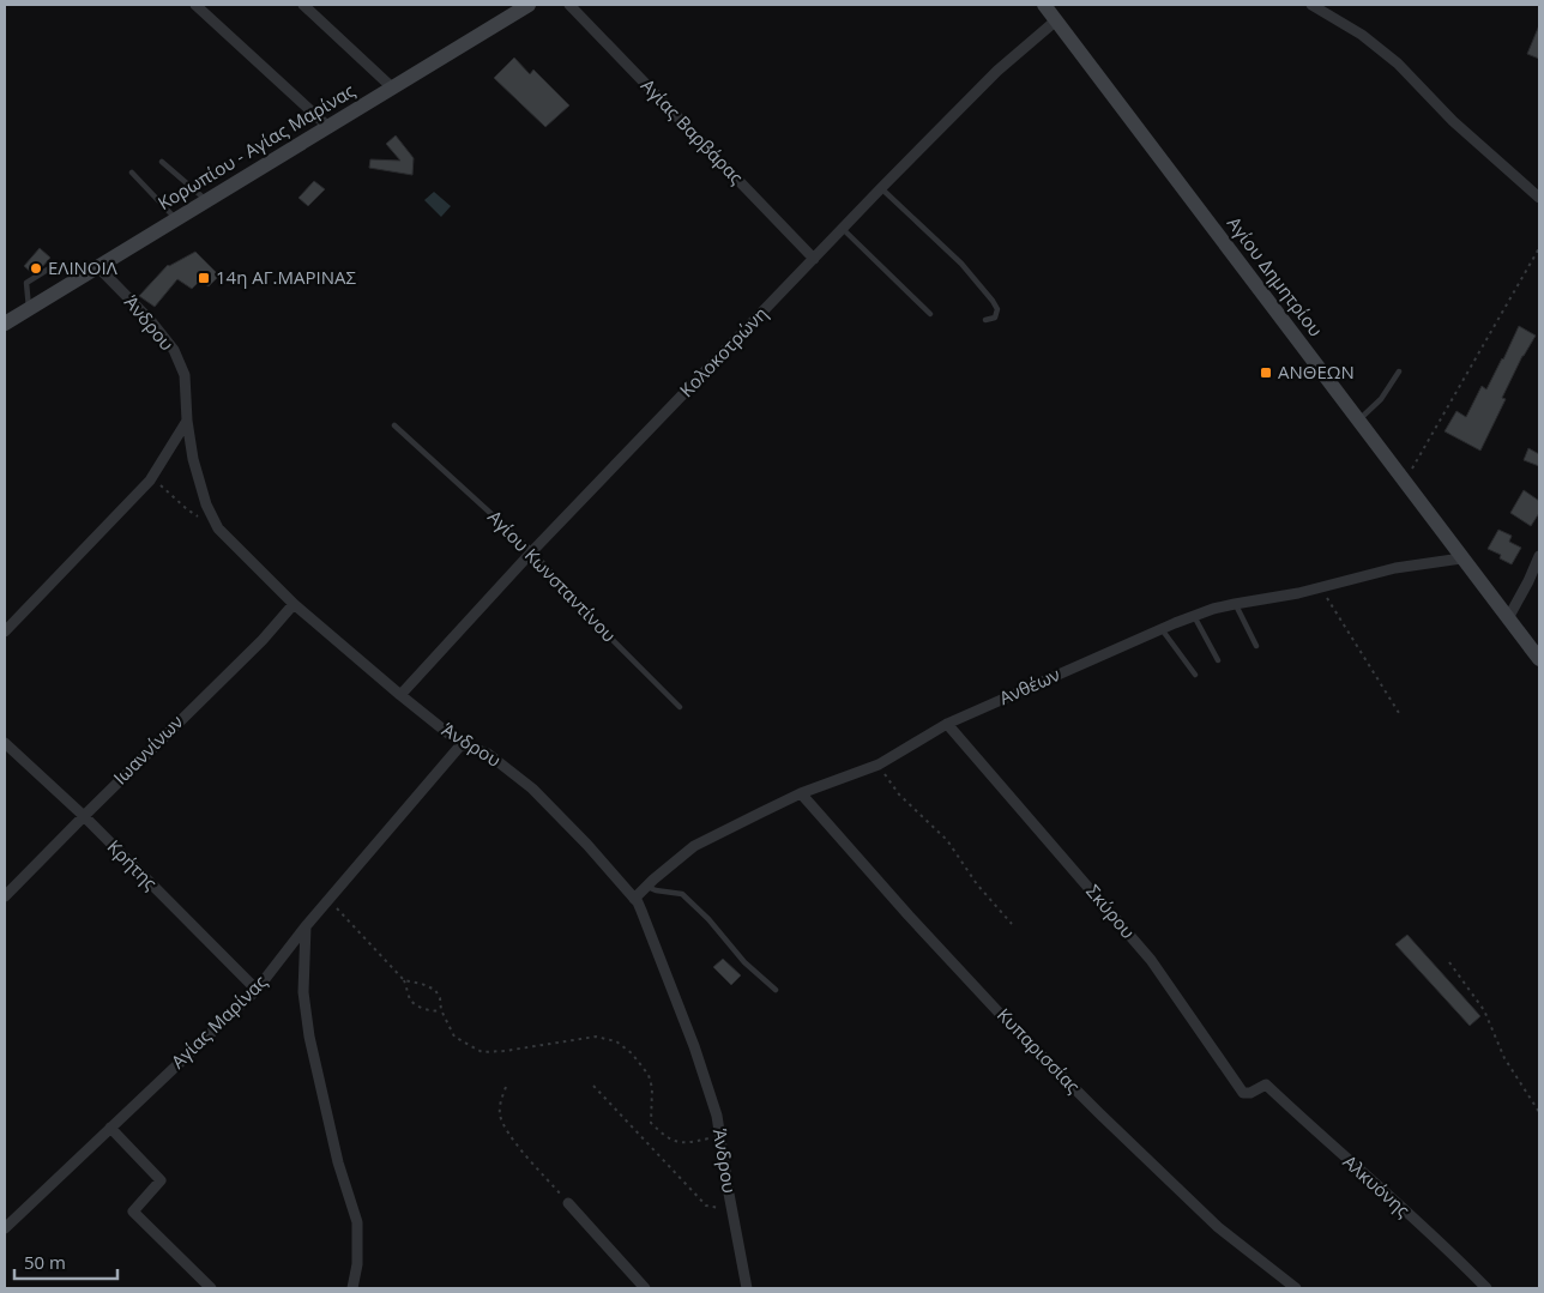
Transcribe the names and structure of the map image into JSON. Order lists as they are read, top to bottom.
{
  "streets": {
    "street": [
      "Αγίας Βαρβάρας",
      "Κορωπίου - Αγίας Μαρίνας",
      "Αγίου Δημητρίου",
      "Άνδρου",
      "Κολοκοτρώνη",
      "Ανθέων",
      "Ιωαννίνων",
      "Κρήτης",
      "Σκύρου",
      "Αγίας Μαρίνας",
      "Κυπαρισσίας",
      "Αλκυόνης"
    ],
    "lane": ["Αγίου Κωνσταντίνου"]
  },
  "crossings": [
    ["Αγίας Βαρβάρας", "Κολοκοτρώνη"],
    ["Κορωπίου - Αγίας Μαρίνας", "Άνδρου"],
    ["Αγίου Δημητρίου", "Κολοκοτρώνη"],
    ["Αγίου Δημητρίου", "Ανθέων"],
    ["Άνδρου", "Κολοκοτρώνη"],
    ["Άνδρου", "Ανθέων"],
    ["Άνδρου", "Ιωαννίνων"],
    ["Άνδρου", "Αγίας Μαρίνας"],
    ["Κολοκοτρώνη", "Αγίου Κωνσταντίνου"],
    ["Ανθέων", "Σκύρου"],
    ["Ανθέων", "Κυπαρισσίας"],
    ["Ιωαννίνων", "Κρήτης"],
    ["Κρήτης", "Αγίας Μαρίνας"],
    ["Σκύρου", "Αλκυόνης"]
  ],
  "places": {
    "other": ["ΕΛΙΝΟΙΛ"],
    "transit": ["14η ΑΓ.ΜΑΡΙΝΑΣ", "ΑΝΘΕΩΝ"]
  },
  "scale_bar": "50 m"
}
